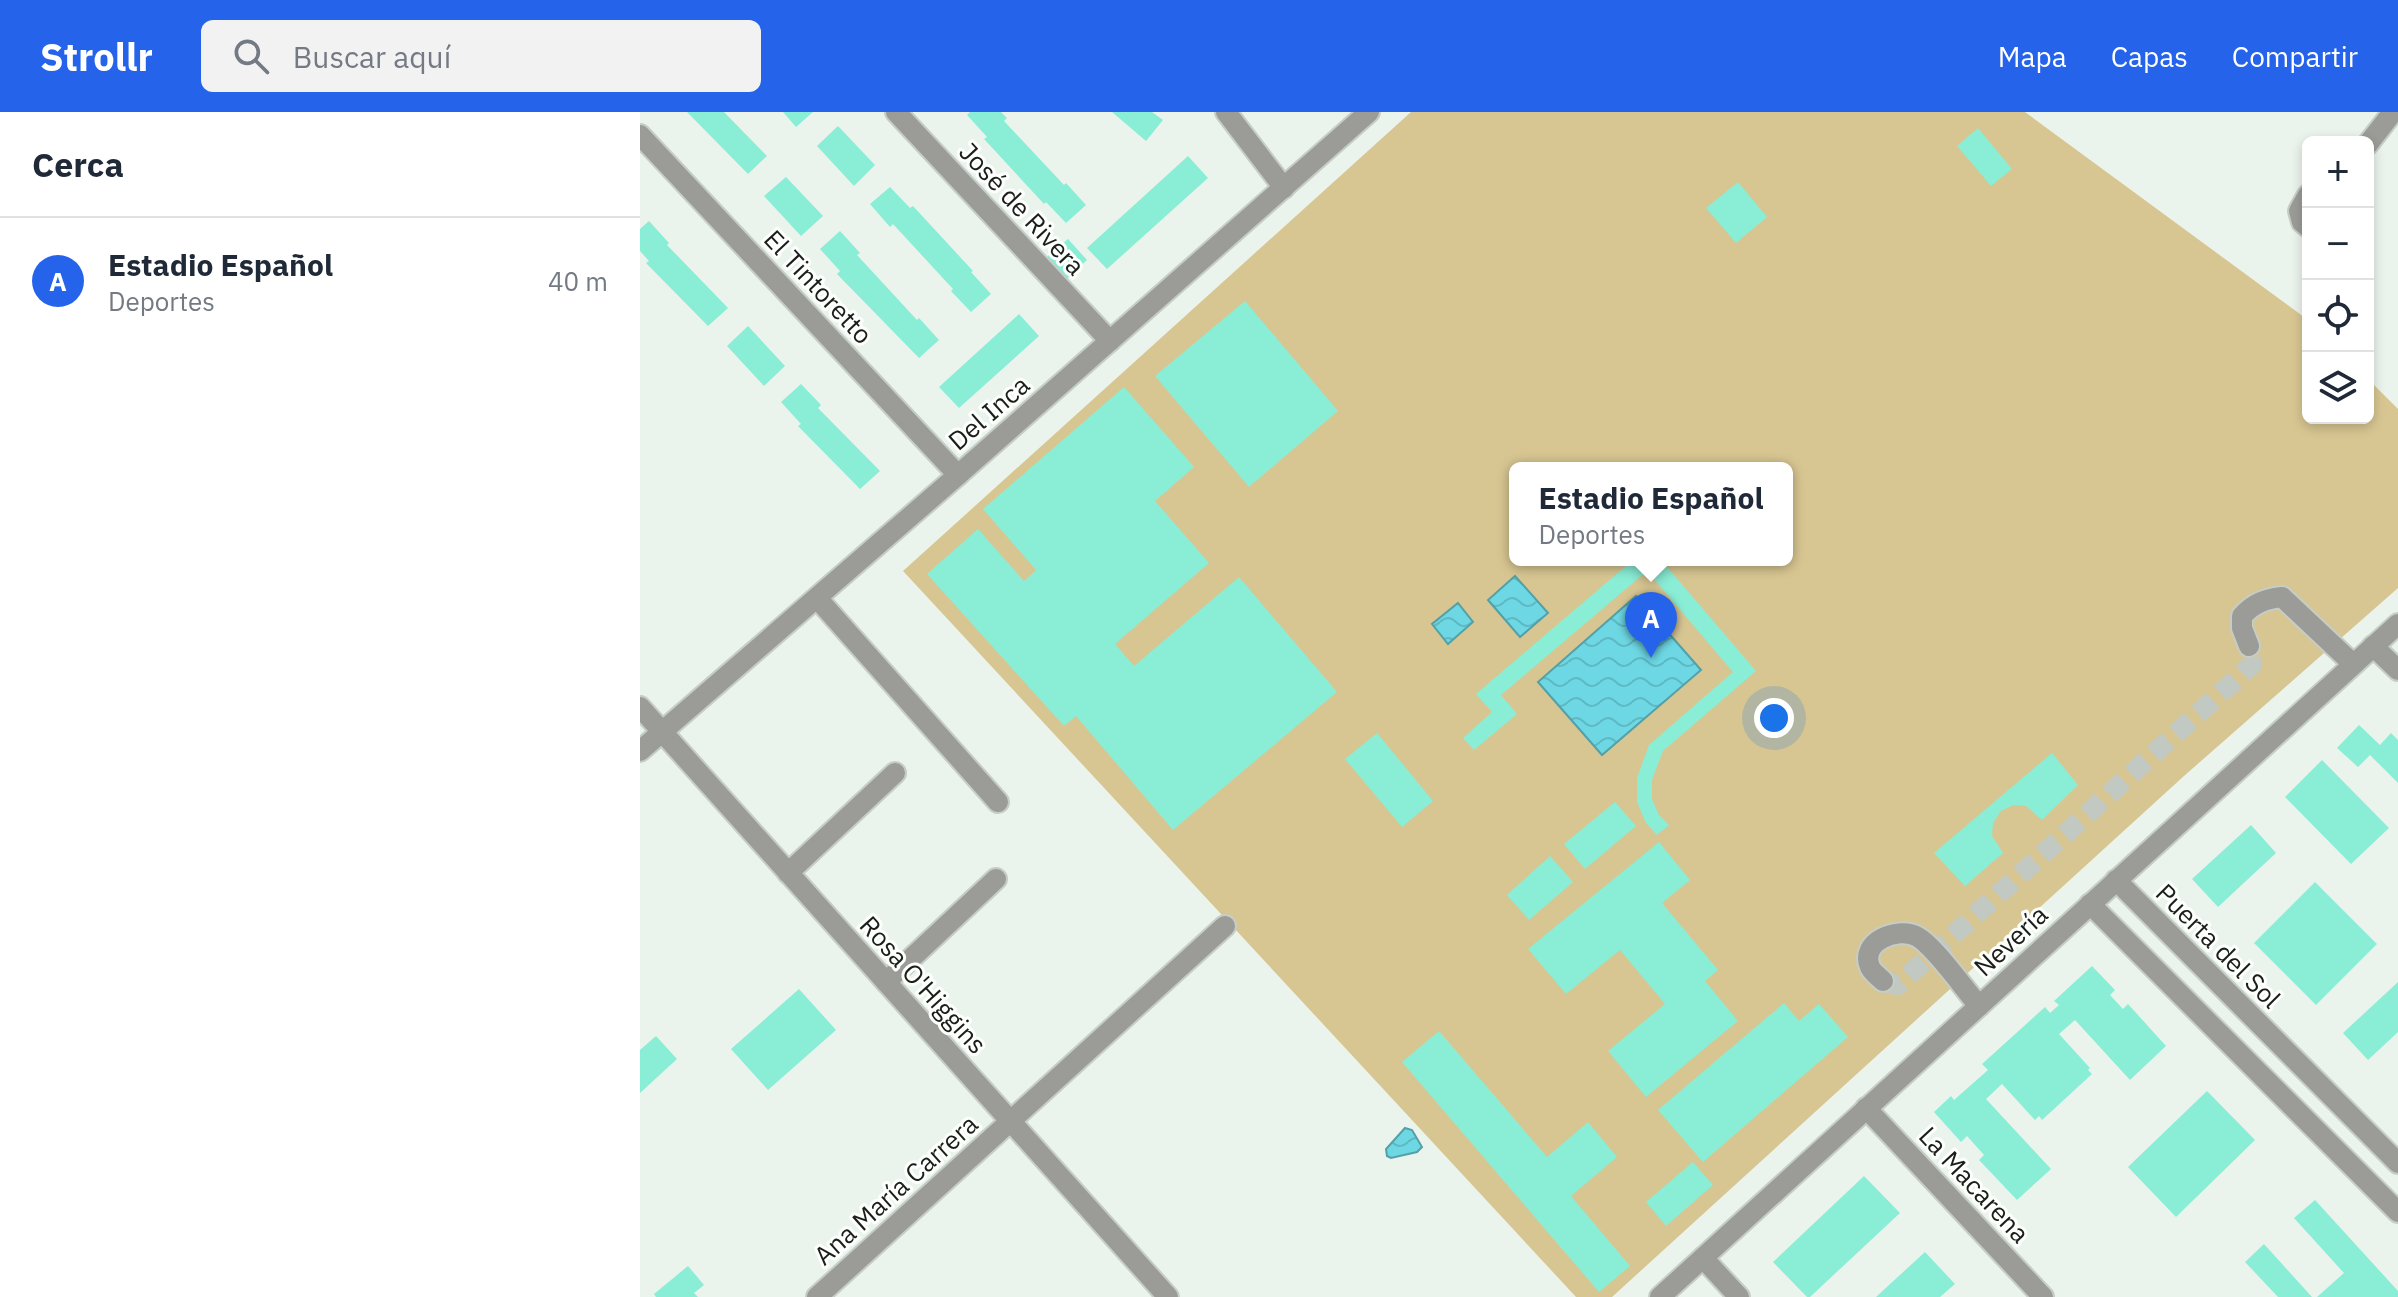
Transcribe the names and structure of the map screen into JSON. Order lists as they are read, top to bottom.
{
  "streets": {
    "street": [
      "José de Rivera",
      "El Tintoretto",
      "Del Inca",
      "Nevería",
      "Puerta del Sol",
      "Rosa O'Higgins",
      "La Macarena",
      "Ana María Carrera"
    ]
  },
  "crossings": [
    ["José de Rivera", "Del Inca"],
    ["El Tintoretto", "Del Inca"],
    ["Del Inca", "Rosa O'Higgins"],
    ["Nevería", "Puerta del Sol"],
    ["Nevería", "La Macarena"],
    ["Rosa O'Higgins", "Ana María Carrera"]
  ],
  "page": {
    "header": "Strollr",
    "search": "Buscar aquí",
    "nav": ["Mapa", "Capas", "Compartir"],
    "heading": "Cerca",
    "map_buttons": ["+", "−"],
    "list": [
      {
        "mark": "A",
        "name": "Estadio Español",
        "note": "Deportes",
        "value": "40 m"
      }
    ],
    "popup": ["Estadio Español", "Deportes"],
    "pins": "A"
  }
}
